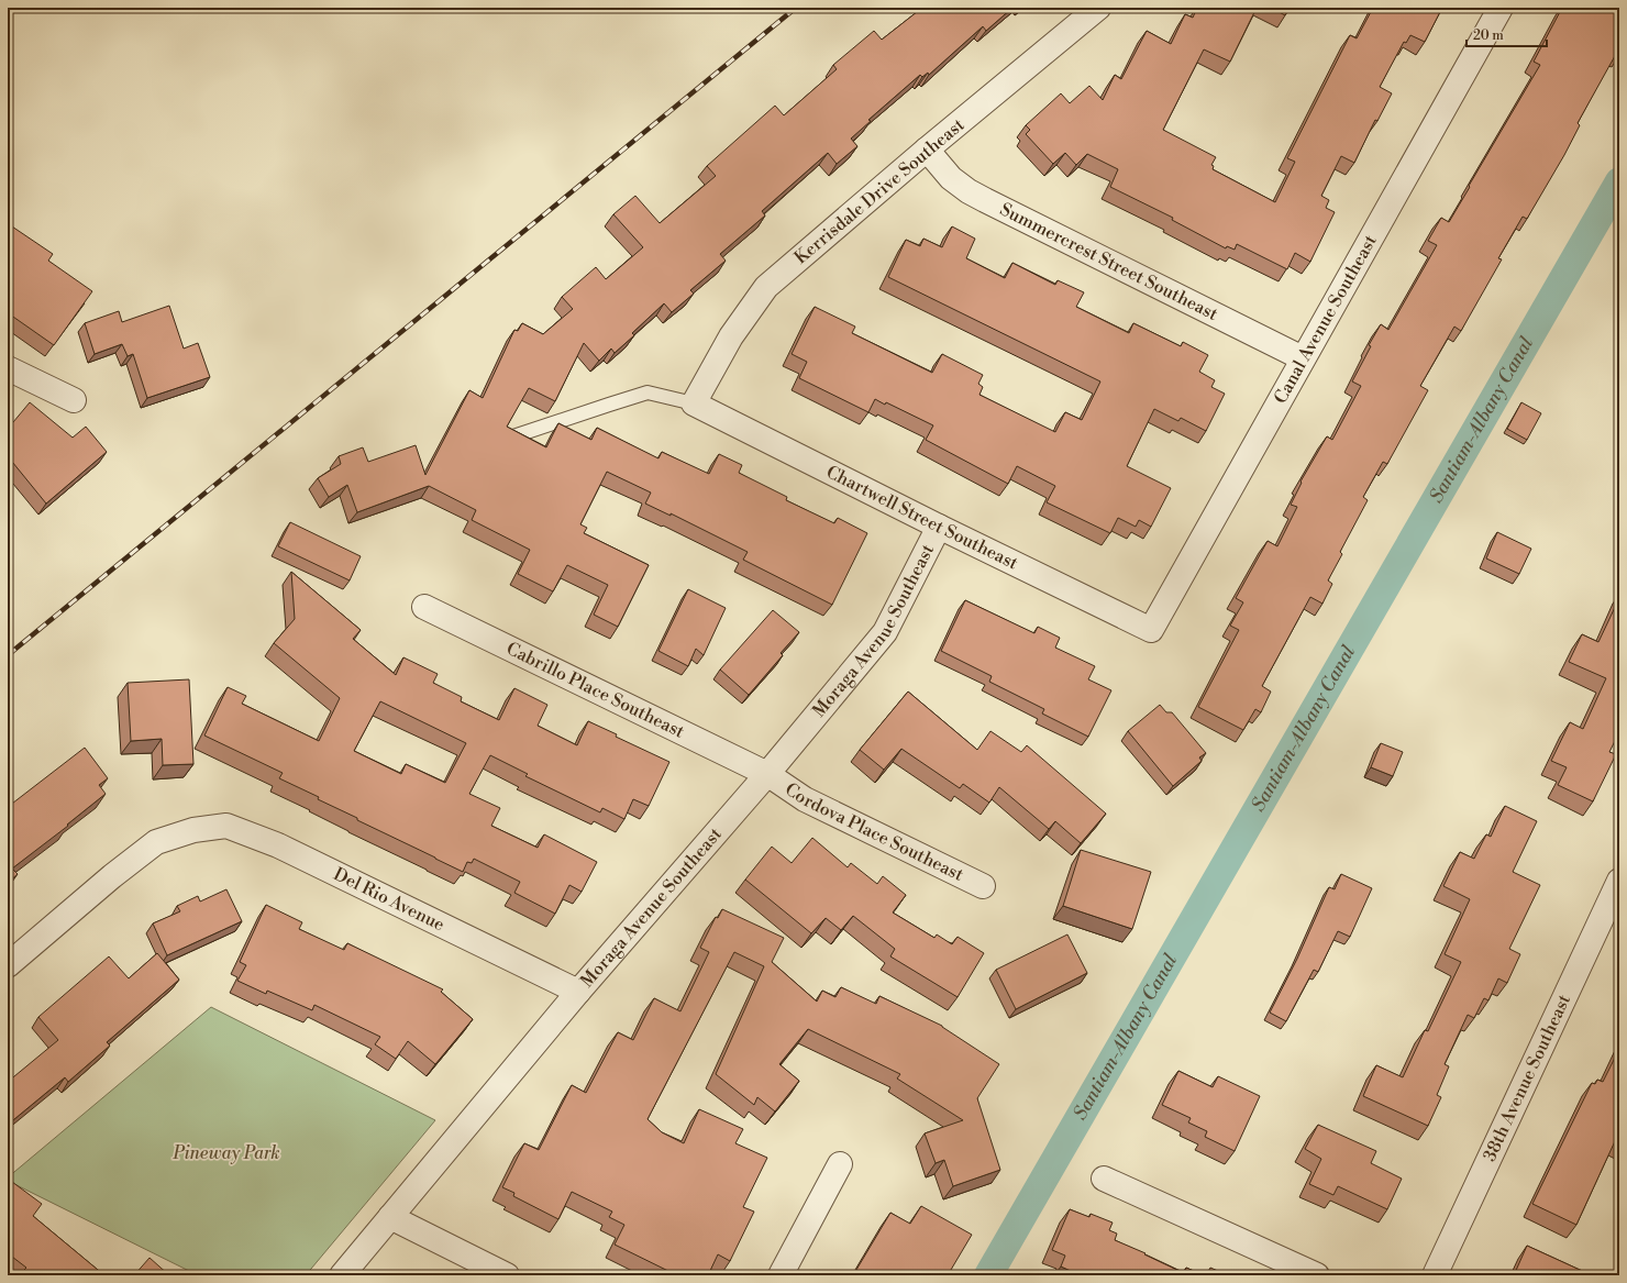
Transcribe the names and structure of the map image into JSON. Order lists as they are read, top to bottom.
{
  "streets": {
    "street": [
      "Kerrisdale Drive Southeast",
      "Summercrest Street Southeast",
      "Canal Avenue Southeast",
      "Chartwell Street Southeast",
      "Moraga Avenue Southeast",
      "Cabrillo Place Southeast",
      "Cordova Place Southeast",
      "Del Rio Avenue",
      "38th Avenue Southeast"
    ]
  },
  "crossings": [
    ["Kerrisdale Drive Southeast", "Summercrest Street Southeast"],
    ["Kerrisdale Drive Southeast", "Chartwell Street Southeast"],
    ["Summercrest Street Southeast", "Canal Avenue Southeast"],
    ["Canal Avenue Southeast", "Chartwell Street Southeast"],
    ["Chartwell Street Southeast", "Moraga Avenue Southeast"],
    ["Moraga Avenue Southeast", "Cabrillo Place Southeast"],
    ["Moraga Avenue Southeast", "Cordova Place Southeast"],
    ["Moraga Avenue Southeast", "Del Rio Avenue"],
    ["Cabrillo Place Southeast", "Cordova Place Southeast"]
  ],
  "water": ["Santiam-Albany Canal"],
  "parks": ["Pineway Park"],
  "scale_bar": "20 m"
}
